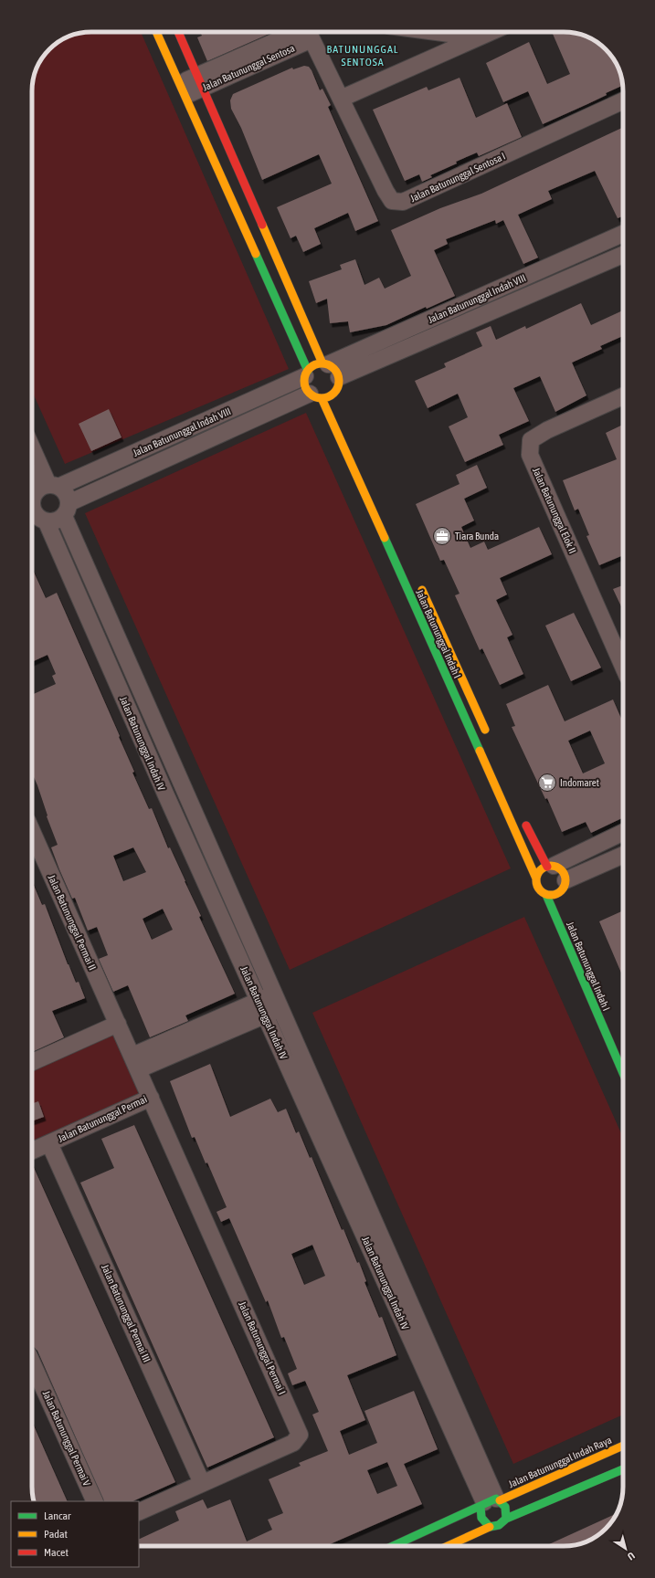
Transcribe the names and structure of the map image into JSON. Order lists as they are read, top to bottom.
{
  "streets": {
    "street": [
      "Jalan Batununggal Sentosa",
      "Jalan Batununggal Sentosa I",
      "Jalan Batununggal Indah VIII",
      "Jalan Batununggal Elok II",
      "Jalan Batununggal Indah I",
      "Jalan Batununggal Indah IV",
      "Jalan Batununggal Permai II",
      "Jalan Batununggal Permai",
      "Jalan Batununggal Permai III",
      "Jalan Batununggal Permai I",
      "Jalan Batununggal Permai V",
      "Jalan Batununggal Indah Raya"
    ]
  },
  "crossings": [
    ["Jalan Batununggal Sentosa", "Jalan Batununggal Sentosa I"],
    ["Jalan Batununggal Indah VIII", "Jalan Batununggal Indah I"],
    ["Jalan Batununggal Indah VIII", "Jalan Batununggal Indah IV"],
    ["Jalan Batununggal Indah IV", "Jalan Batununggal Indah Raya"],
    ["Jalan Batununggal Permai II", "Jalan Batununggal Permai"],
    ["Jalan Batununggal Permai", "Jalan Batununggal Permai III"],
    ["Jalan Batununggal Permai", "Jalan Batununggal Permai I"],
    ["Jalan Batununggal Permai III", "Jalan Batununggal Permai I"]
  ],
  "districts": ["BATUNUNGGAL SENTOSA"],
  "places": {
    "office": ["Tiara Bunda"],
    "supermarket": ["Indomaret"]
  },
  "legend": ["Lancar", "Padat", "Macet"],
  "north": "bottom right"
}
